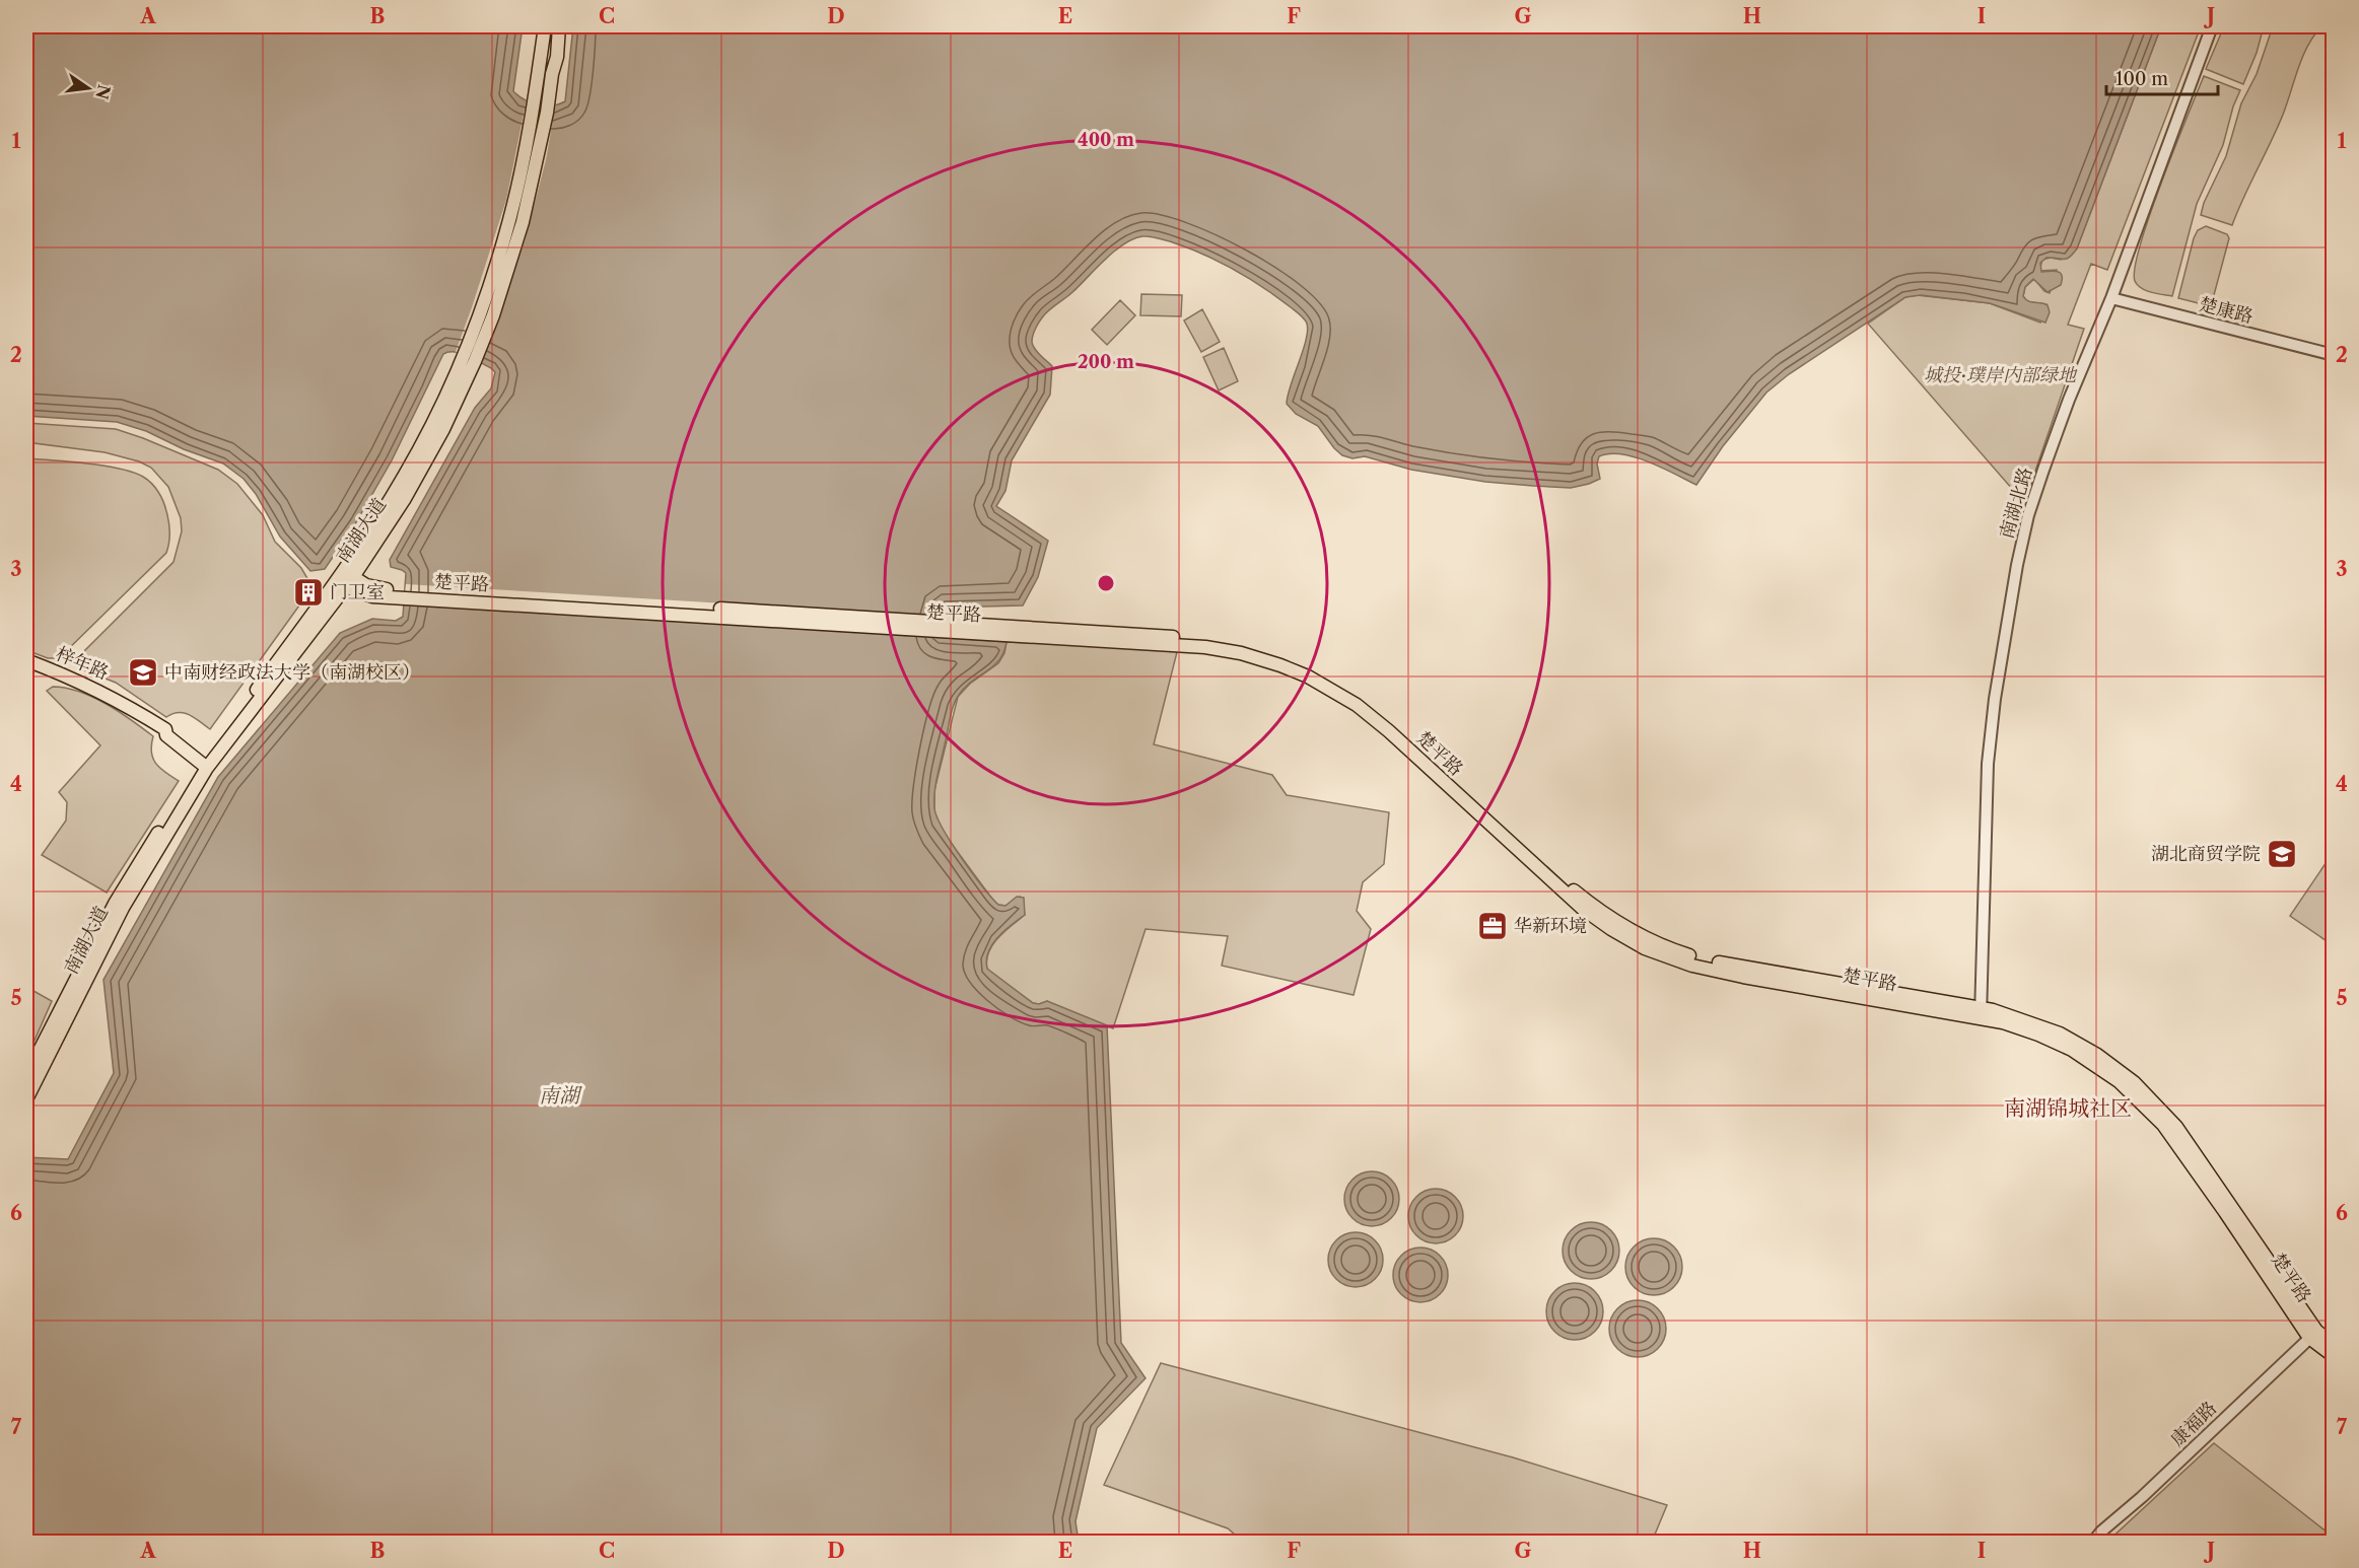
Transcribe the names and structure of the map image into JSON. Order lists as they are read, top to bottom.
{
  "streets": {
    "main road": ["南湖大道", "楚平路", "梓年路"],
    "street": ["楚康路", "南湖北路", "康福路"]
  },
  "crossings": [
    ["楚康路", "南湖北路"],
    ["南湖北路", "楚平路"],
    ["南湖大道", "楚平路"],
    ["南湖大道", "梓年路"],
    ["楚平路", "康福路"]
  ],
  "districts": ["南湖锦城社区"],
  "water": ["南湖"],
  "parks": ["城投·璞岸内部绿地"],
  "places": {
    "building": ["门卫室"],
    "school or university": ["中南财经政法大学（南湖校区）", "湖北商贸学院"],
    "office": ["华新环境"]
  },
  "scale_bar": "100 m",
  "north": "right",
  "grid": {
    "columns": [
      "A",
      "B",
      "C",
      "D",
      "E",
      "F",
      "G",
      "H",
      "I",
      "J"
    ],
    "rows": [
      "1",
      "2",
      "3",
      "4",
      "5",
      "6",
      "7"
    ]
  },
  "rings": ["400 m", "200 m"]
}
